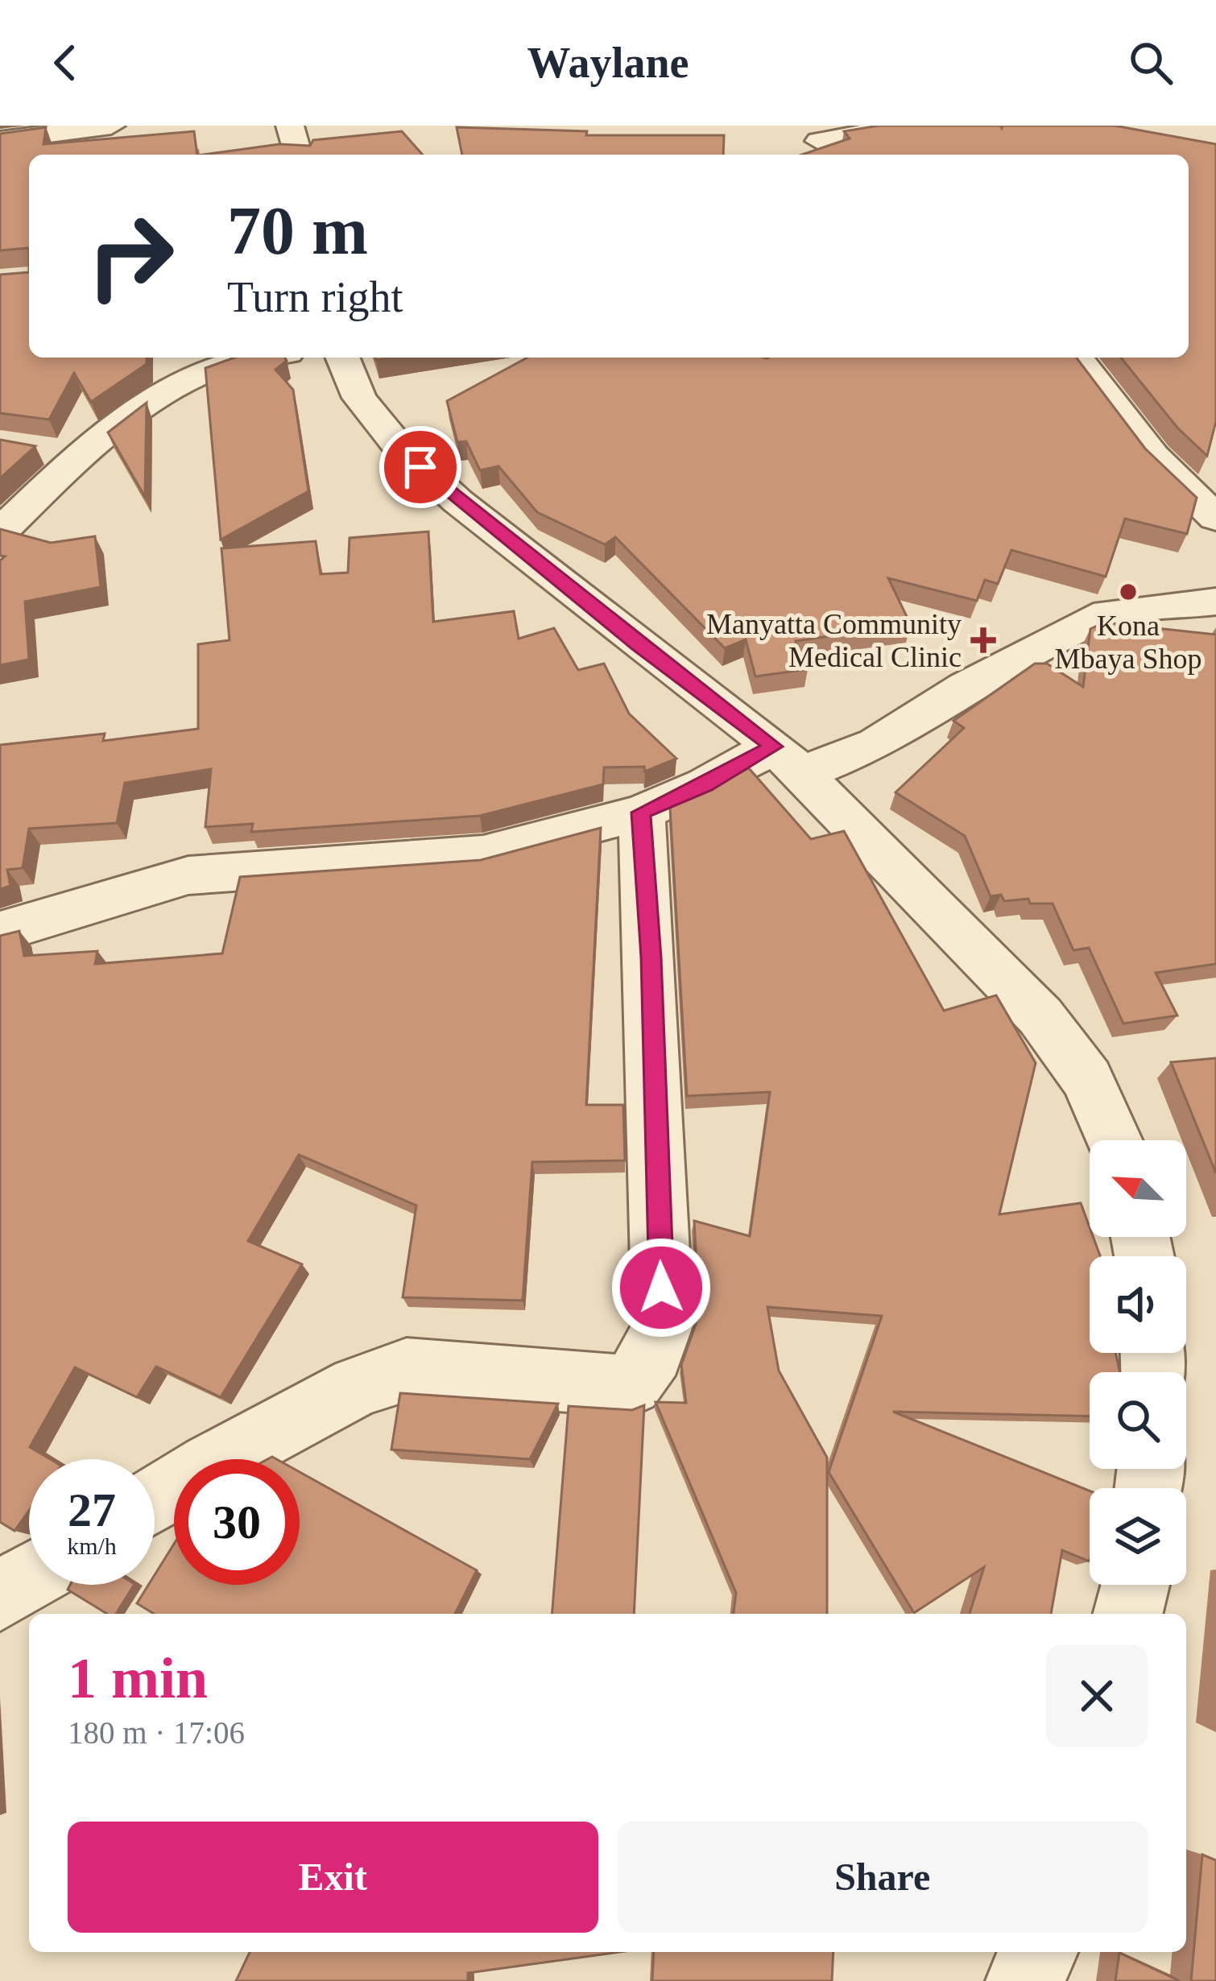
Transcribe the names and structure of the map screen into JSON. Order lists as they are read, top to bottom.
{
  "places": {
    "other": ["Kona Mbaya Shop"],
    "health": ["Manyatta Community Medical Clinic"]
  },
  "north": "top left",
  "page": {
    "header": "Waylane",
    "turn": ["70 m", "Turn right"],
    "speed": "27 km/h",
    "limit": "30",
    "heading": ["1 min", "180 m · 17:06"],
    "buttons": ["Exit", "Share"]
  }
}
